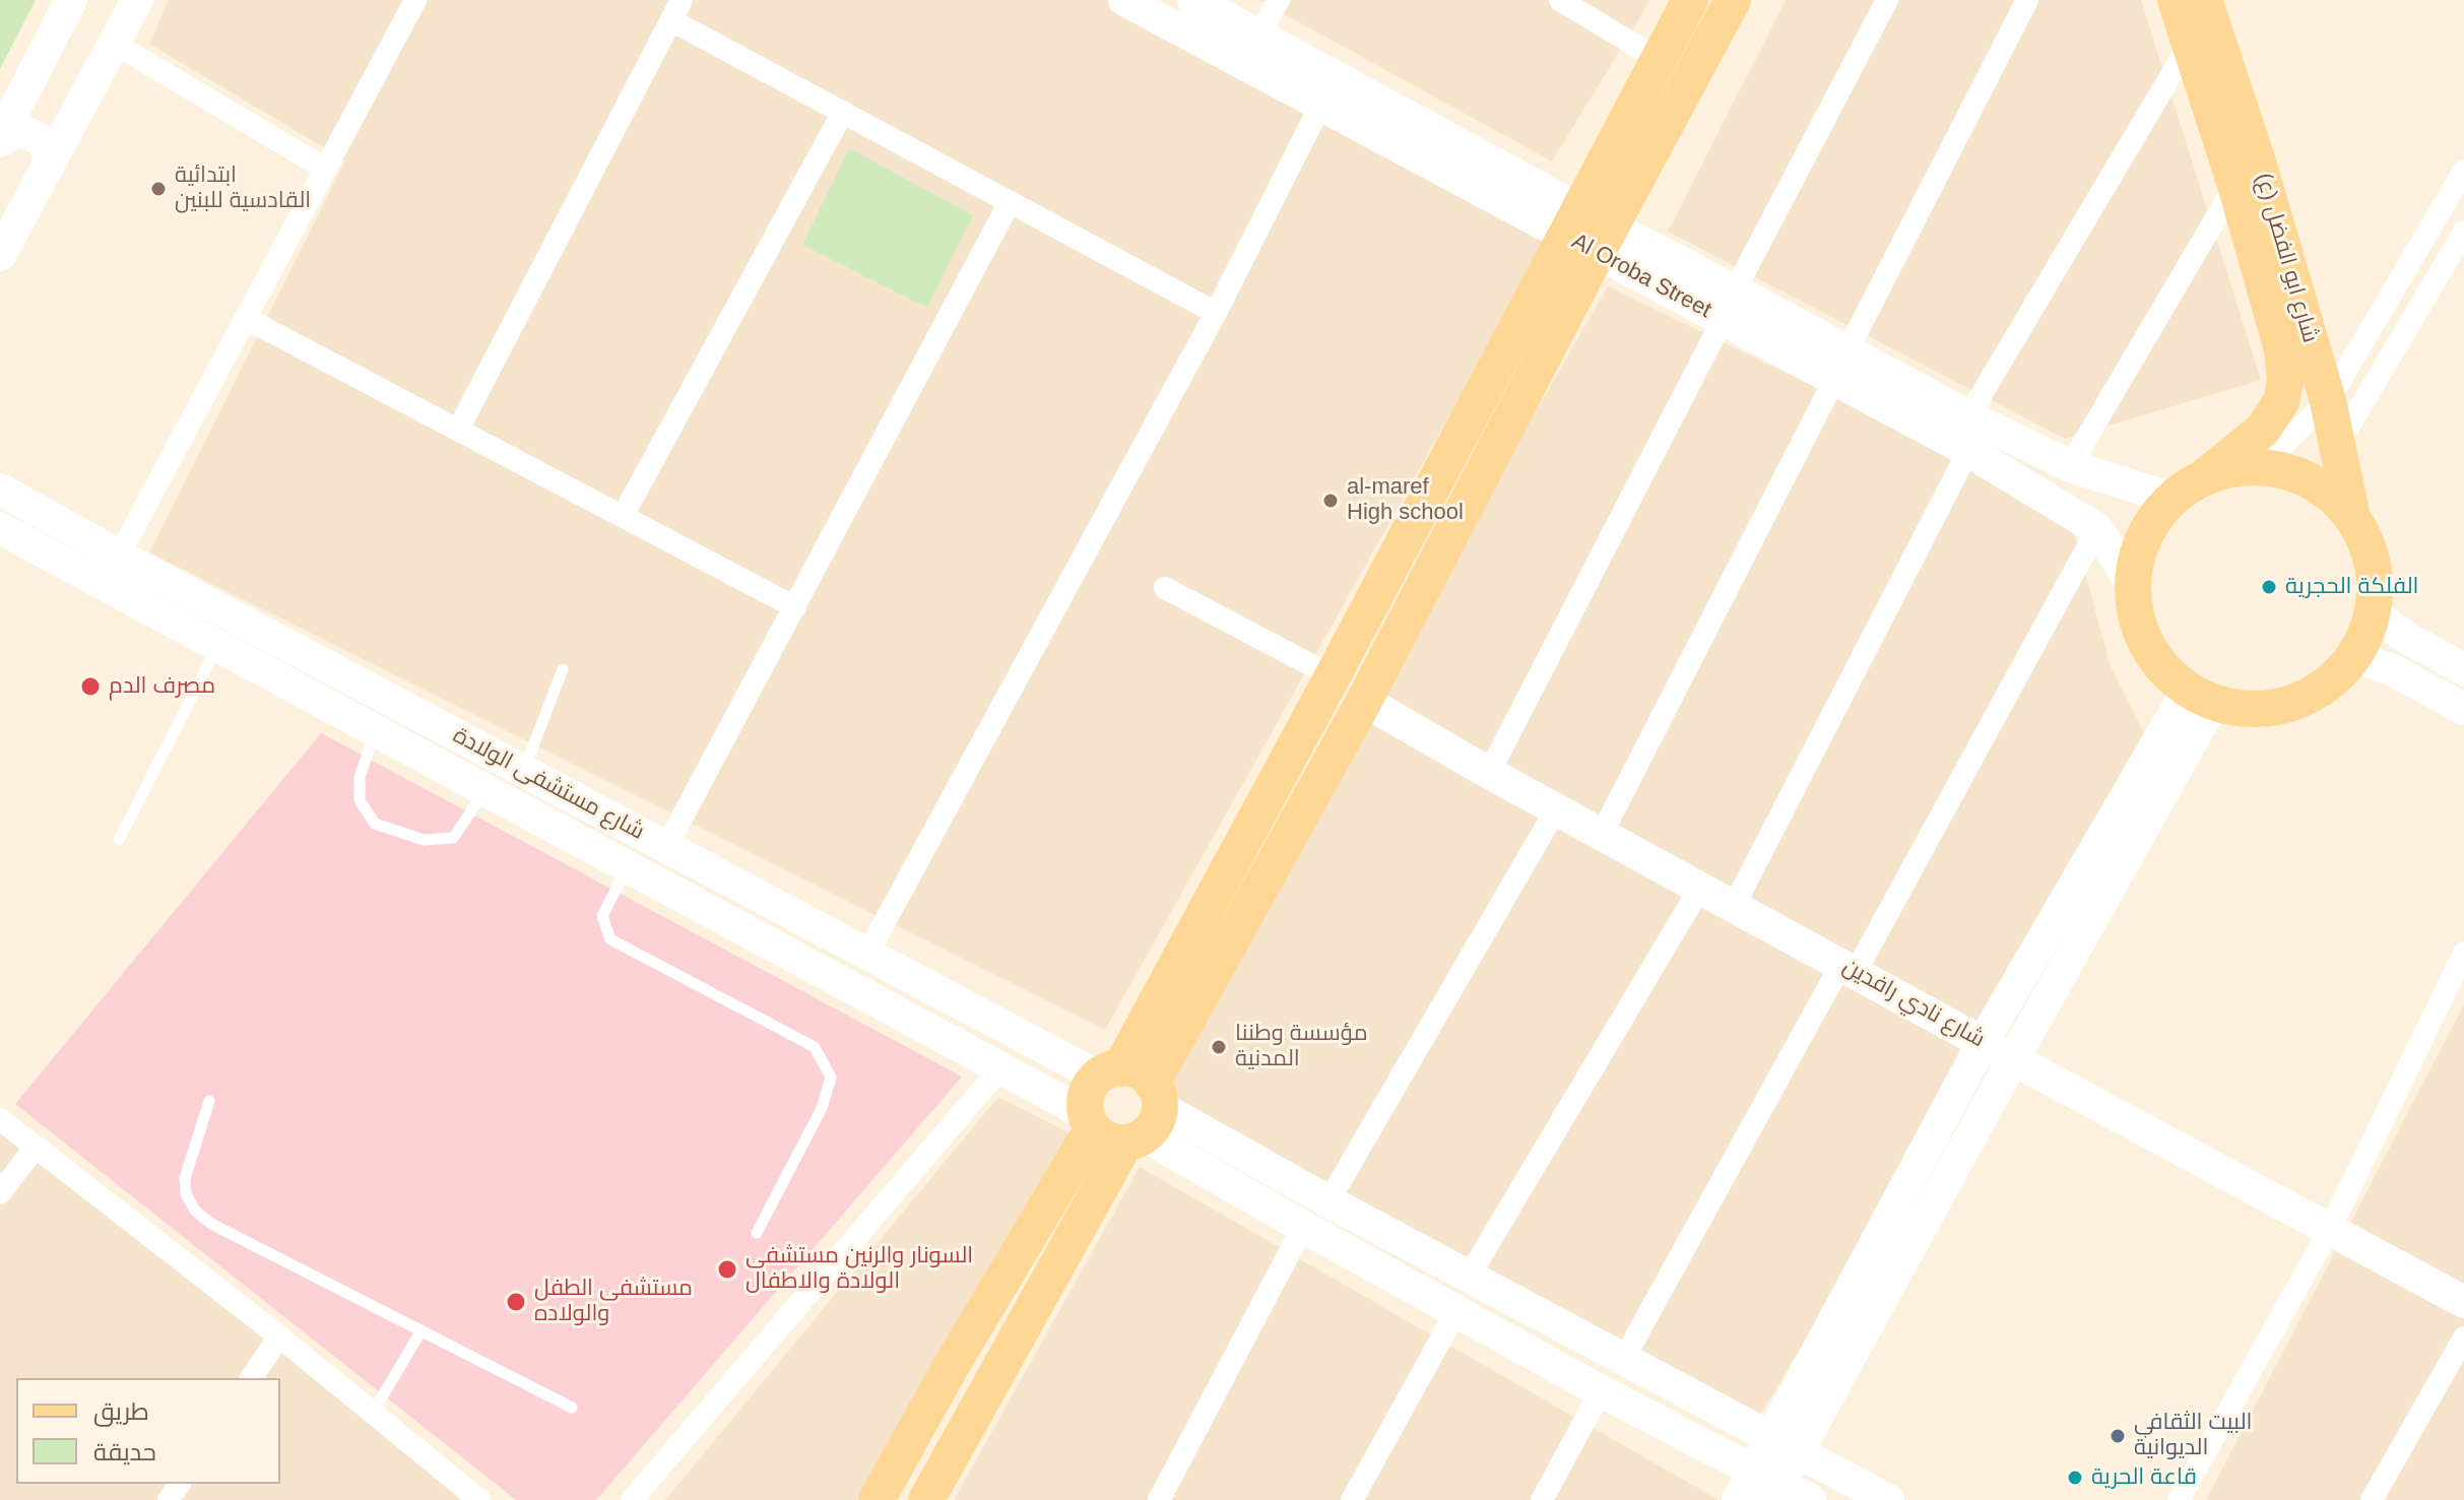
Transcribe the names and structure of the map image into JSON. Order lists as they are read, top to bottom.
{
  "streets": {
    "main road": [
      "شارع ابو الفضل (ع)",
      "Al Oroba Street",
      "شارع مستشفى الولادة",
      "شارع نادي رافدين"
    ]
  },
  "crossings": [
    ["شارع ابو الفضل (ع)", "Al Oroba Street"]
  ],
  "places": [
    "ابتدائية القادسية للبنين",
    "al-maref High school",
    "الفلكة الحجرية",
    "مصرف الدم",
    "مؤسسة وطننا المدنية",
    "السونار والرنين مستشفى الولادة والاطفال",
    "مستشفى الطفل والولاده",
    "البيت الثقافي الديوانية",
    "قاعة الحرية"
  ],
  "legend": ["طريق", "حديقة"]
}
